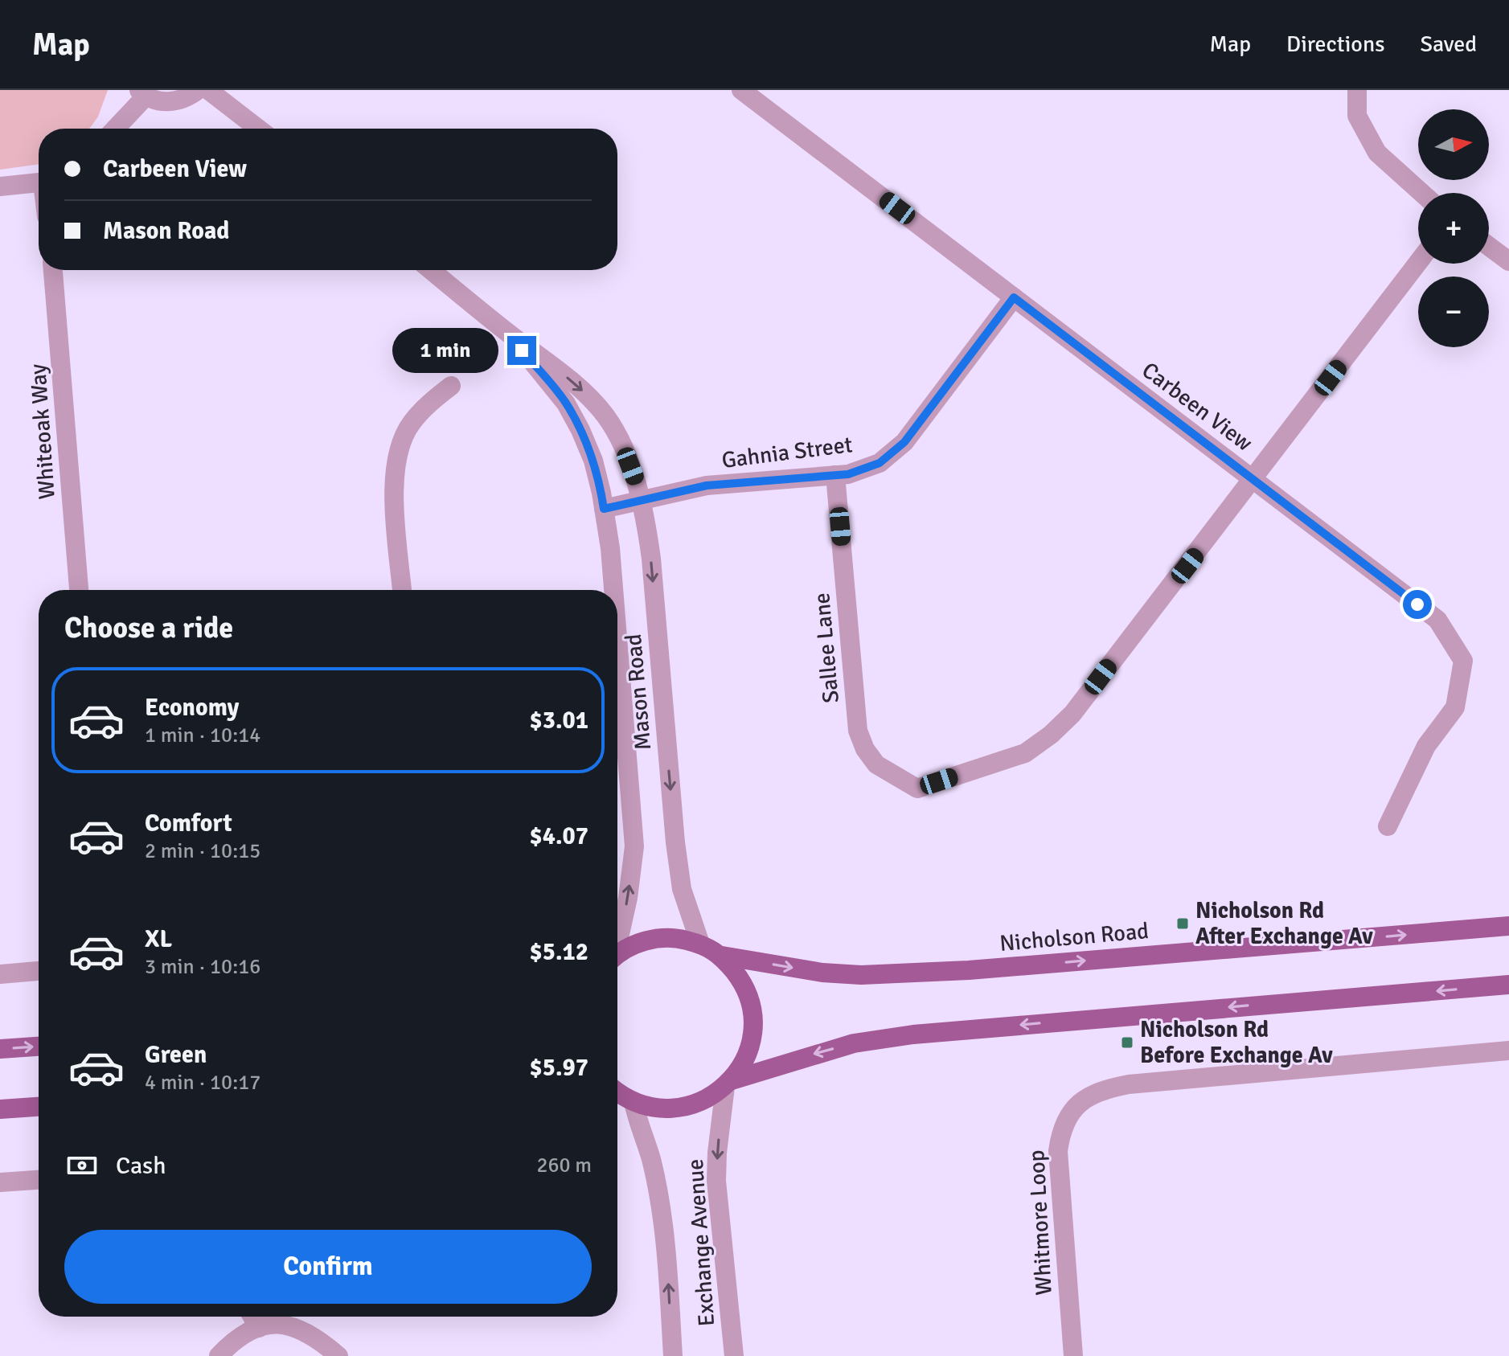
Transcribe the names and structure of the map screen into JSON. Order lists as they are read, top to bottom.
{
  "streets": {
    "main road": ["Nicholson Road"],
    "street": [
      "Carbeen View",
      "Whiteoak Way",
      "Gahnia Street",
      "Sallee Lane",
      "Mason Road",
      "Whitmore Loop",
      "Exchange Avenue"
    ]
  },
  "crossings": [
    ["Carbeen View", "Gahnia Street"],
    ["Carbeen View", "Sallee Lane"],
    ["Gahnia Street", "Sallee Lane"],
    ["Gahnia Street", "Mason Road"],
    ["Mason Road", "Nicholson Road"],
    ["Nicholson Road", "Exchange Avenue"]
  ],
  "places": {
    "transit": ["Nicholson Rd After Exchange Av", "Nicholson Rd Before Exchange Av"]
  },
  "north": "right",
  "page": {
    "header": "Map",
    "nav": ["Map", "Directions", "Saved"],
    "map_buttons": ["+", "−"],
    "banner": ["Carbeen View", "Mason Road"],
    "bubble": "1 min",
    "heading": "Choose a ride",
    "list": [
      {
        "name": "Economy",
        "note": "1 min · 10:14",
        "value": "$3.01"
      },
      {
        "name": "Comfort",
        "note": "2 min · 10:15",
        "value": "$4.07"
      },
      {
        "name": "XL",
        "note": "3 min · 10:16",
        "value": "$5.12"
      },
      {
        "name": "Green",
        "note": "4 min · 10:17",
        "value": "$5.97"
      }
    ],
    "pay": ["Cash", "260 m"],
    "buttons": "Confirm"
  }
}
